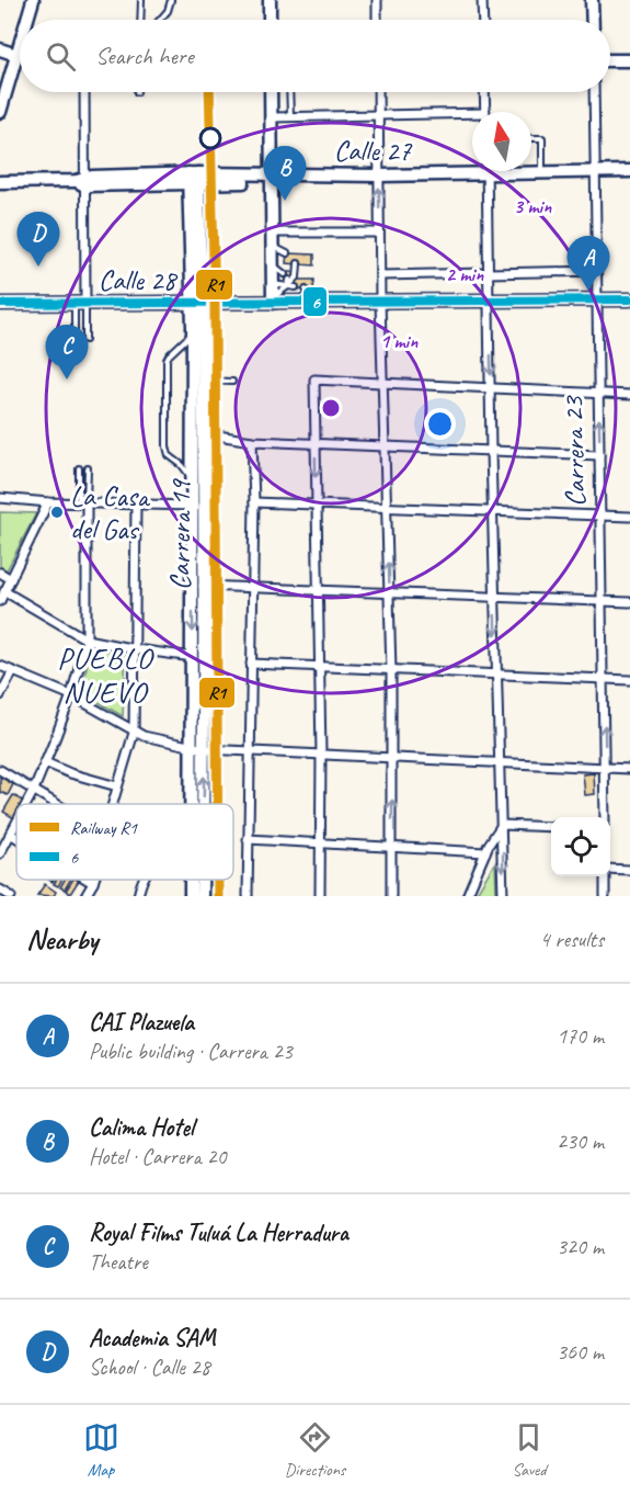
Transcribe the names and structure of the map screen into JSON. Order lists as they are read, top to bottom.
{
  "streets": {
    "main road": ["Calle 27", "Calle 28", "Carrera 19"],
    "street": ["Carrera 23"]
  },
  "crossings": [
    ["Calle 27", "Carrera 23"],
    ["Calle 27", "Carrera 19"],
    ["Calle 28", "Carrera 23"],
    ["Calle 28", "Carrera 19"]
  ],
  "districts": ["PUEBLO NUEVO"],
  "places": ["La Casa del Gas"],
  "lines": ["rail line R1", "transit line 6"],
  "legend": ["Railway R1", "6"],
  "north": "top",
  "page": {
    "search": "Search here",
    "pins": [
      "B",
      "D",
      "A",
      "C"
    ],
    "heading": ["Nearby", "4 results"],
    "list": [
      {
        "mark": "A",
        "name": "CAI Plazuela",
        "note": "Public building · Carrera 23",
        "value": "170 m"
      },
      {
        "mark": "B",
        "name": "Calima Hotel",
        "note": "Hotel · Carrera 20",
        "value": "230 m"
      },
      {
        "mark": "C",
        "name": "Royal Films Tuluá La Herradura",
        "note": "Theatre",
        "value": "320 m"
      },
      {
        "mark": "D",
        "name": "Academia SAM",
        "note": "School · Calle 28",
        "value": "360 m"
      }
    ],
    "nav": ["Map", "Directions", "Saved"]
  },
  "rings": ["3 min", "2 min", "1 min"]
}
